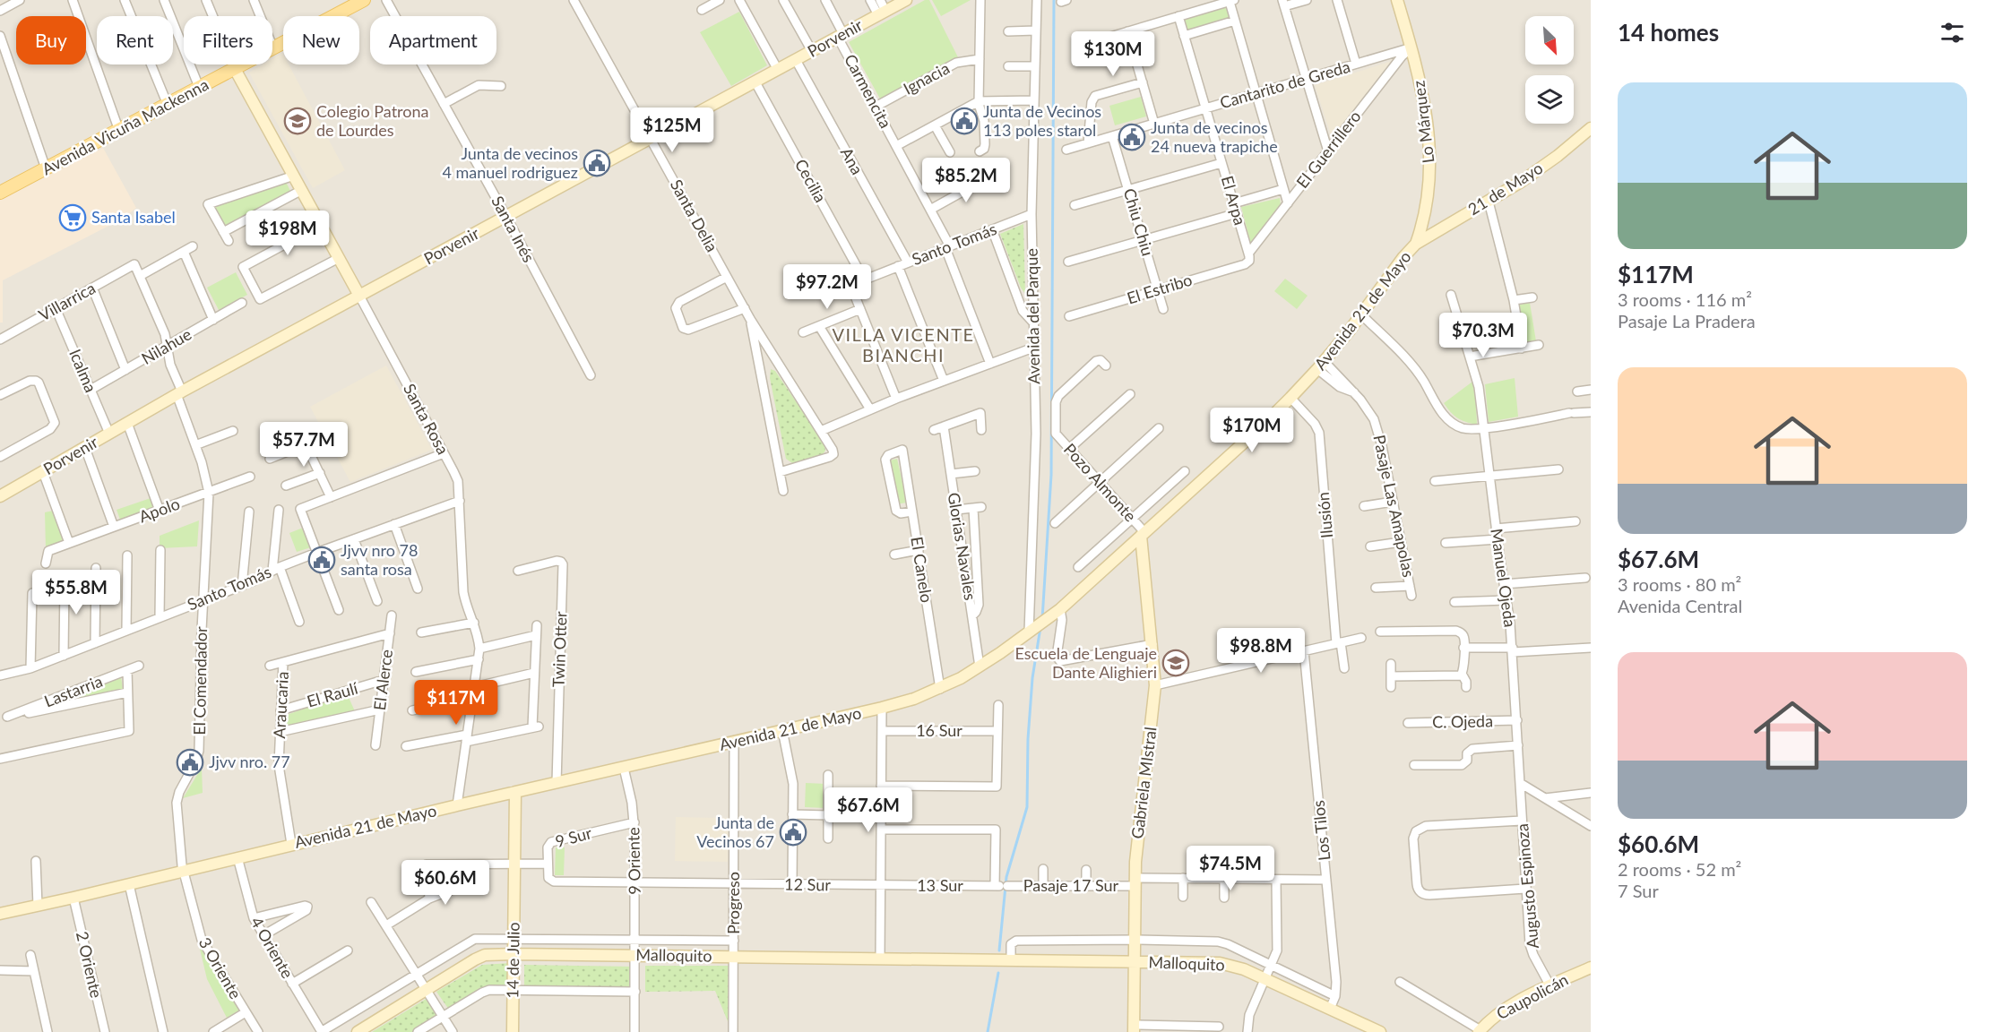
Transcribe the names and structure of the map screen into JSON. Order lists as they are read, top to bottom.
{
  "streets": {
    "main road": ["Avenida Vicuña Mackenna"],
    "street": [
      "Porvenir",
      "Ignacia",
      "Cantarito de Greda",
      "Carmencita",
      "Lo Márquez",
      "El Guerrillero",
      "Ana",
      "Cecilia",
      "21 de Mayo",
      "El Arpa",
      "Santa Delia",
      "Chiu Chiu",
      "Santa Inés",
      "Santo Tomás",
      "El Estribo",
      "Villarrica",
      "Avenida 21 de Mayo",
      "Avenida del Parque",
      "Nilahue",
      "Icalma",
      "Santa Rosa",
      "Pozo Almonte",
      "Pasaje Las Amapolas",
      "Apolo",
      "Ilusión",
      "Glorias Navales",
      "El Canelo",
      "Manuel Ojeda",
      "Twin Otter",
      "El Alerce",
      "El Comendador",
      "Lastarria",
      "El Raulí",
      "Araucaria",
      "C. Ojeda",
      "16 Sur",
      "Gabriela MIstral",
      "Los Tilos",
      "9 Sur",
      "9 Oriente",
      "12 Sur",
      "13 Sur",
      "Pasaje 17 Sur",
      "Augusto Espinoza",
      "Progreso",
      "4 Oriente",
      "Malloquito",
      "14 de Julio",
      "2 Oriente",
      "3 Oriente",
      "Caupolicán"
    ]
  },
  "crossings": [
    ["Porvenir", "Carmencita"],
    ["Porvenir", "Ana"],
    ["Porvenir", "Cecilia"],
    ["Porvenir", "Santa Delia"],
    ["Porvenir", "Santa Inés"],
    ["Porvenir", "Icalma"],
    ["Porvenir", "Santa Rosa"],
    ["Porvenir", "El Comendador"],
    ["Ignacia", "Carmencita"],
    ["Cantarito de Greda", "Lo Márquez"],
    ["Cantarito de Greda", "El Guerrillero"],
    ["Cantarito de Greda", "El Arpa"],
    ["Cantarito de Greda", "Chiu Chiu"],
    ["Carmencita", "Santo Tomás"],
    ["Lo Márquez", "El Guerrillero"],
    ["Lo Márquez", "21 de Mayo"],
    ["Lo Márquez", "Avenida 21 de Mayo"],
    ["Avenida Vicuña Mackenna", "Santa Rosa"],
    ["El Guerrillero", "El Arpa"],
    ["El Guerrillero", "El Estribo"],
    ["Ana", "Santo Tomás"],
    ["Cecilia", "Santo Tomás"],
    ["21 de Mayo", "Avenida 21 de Mayo"],
    ["El Arpa", "El Estribo"],
    ["Chiu Chiu", "El Estribo"],
    ["Santo Tomás", "Avenida del Parque"],
    ["Santo Tomás", "Santa Rosa"],
    ["Santo Tomás", "El Comendador"],
    ["Villarrica", "Icalma"],
    ["Villarrica", "El Comendador"],
    ["Avenida 21 de Mayo", "Avenida del Parque"],
    ["Avenida 21 de Mayo", "Santa Rosa"],
    ["Avenida 21 de Mayo", "Pozo Almonte"],
    ["Avenida 21 de Mayo", "Pasaje Las Amapolas"],
    ["Avenida 21 de Mayo", "Ilusión"],
    ["Avenida 21 de Mayo", "Glorias Navales"],
    ["Avenida 21 de Mayo", "El Canelo"],
    ["Avenida 21 de Mayo", "Twin Otter"],
    ["Avenida 21 de Mayo", "El Comendador"],
    ["Avenida 21 de Mayo", "Araucaria"],
    ["Avenida 21 de Mayo", "Gabriela MIstral"],
    ["Avenida 21 de Mayo", "9 Oriente"],
    ["Avenida 21 de Mayo", "Progreso"],
    ["Avenida 21 de Mayo", "4 Oriente"],
    ["Avenida 21 de Mayo", "14 de Julio"],
    ["Avenida 21 de Mayo", "2 Oriente"],
    ["Avenida 21 de Mayo", "3 Oriente"],
    ["Nilahue", "Icalma"],
    ["Nilahue", "El Comendador"],
    ["Pozo Almonte", "Gabriela MIstral"],
    ["Apolo", "El Comendador"],
    ["Manuel Ojeda", "C. Ojeda"],
    ["Manuel Ojeda", "Augusto Espinoza"],
    ["El Alerce", "El Raulí"],
    ["El Comendador", "3 Oriente"],
    ["El Raulí", "Araucaria"],
    ["Gabriela MIstral", "Pasaje 17 Sur"],
    ["Gabriela MIstral", "Malloquito"],
    ["Los Tilos", "Pasaje 17 Sur"],
    ["Los Tilos", "Malloquito"],
    ["9 Sur", "9 Oriente"],
    ["9 Sur", "12 Sur"],
    ["9 Oriente", "12 Sur"],
    ["9 Oriente", "Malloquito"],
    ["12 Sur", "13 Sur"],
    ["12 Sur", "Progreso"],
    ["13 Sur", "Pasaje 17 Sur"],
    ["Augusto Espinoza", "Caupolicán"],
    ["Progreso", "Malloquito"],
    ["Malloquito", "14 de Julio"]
  ],
  "districts": ["VILLA VICENTE BIANCHI"],
  "places": {
    "school or university": ["Colegio Patrona de Lourdes", "Escuela de Lenguaje Dante Alighieri"],
    "public building": [
      "Junta de Vecinos 113 poles starol",
      "Junta de vecinos 24 nueva trapiche",
      "Junta de vecinos 4 manuel rodriguez",
      "Jjvv nro 78 santa rosa",
      "Jjvv nro. 77",
      "Junta de Vecinos 67"
    ],
    "supermarket": ["Santa Isabel"]
  },
  "north": "bottom right",
  "page": {
    "heading": "14 homes",
    "chip": [
      "Buy",
      "Rent",
      "Filters",
      "New",
      "Apartment"
    ],
    "price": [
      "$130M",
      "$125M",
      "$85.2M",
      "$198M",
      "$97.2M",
      "$70.3M",
      "$170M",
      "$57.7M",
      "$55.8M",
      "$98.8M",
      "$117M",
      "$67.6M",
      "$74.5M",
      "$60.6M"
    ],
    "list": [
      {
        "name": "$117M",
        "note": "3 rooms · 116 m² · Pasaje La Pradera"
      },
      {
        "name": "$67.6M",
        "note": "3 rooms · 80 m² · Avenida Central"
      },
      {
        "name": "$60.6M",
        "note": "2 rooms · 52 m² · 7 Sur"
      }
    ]
  }
}
